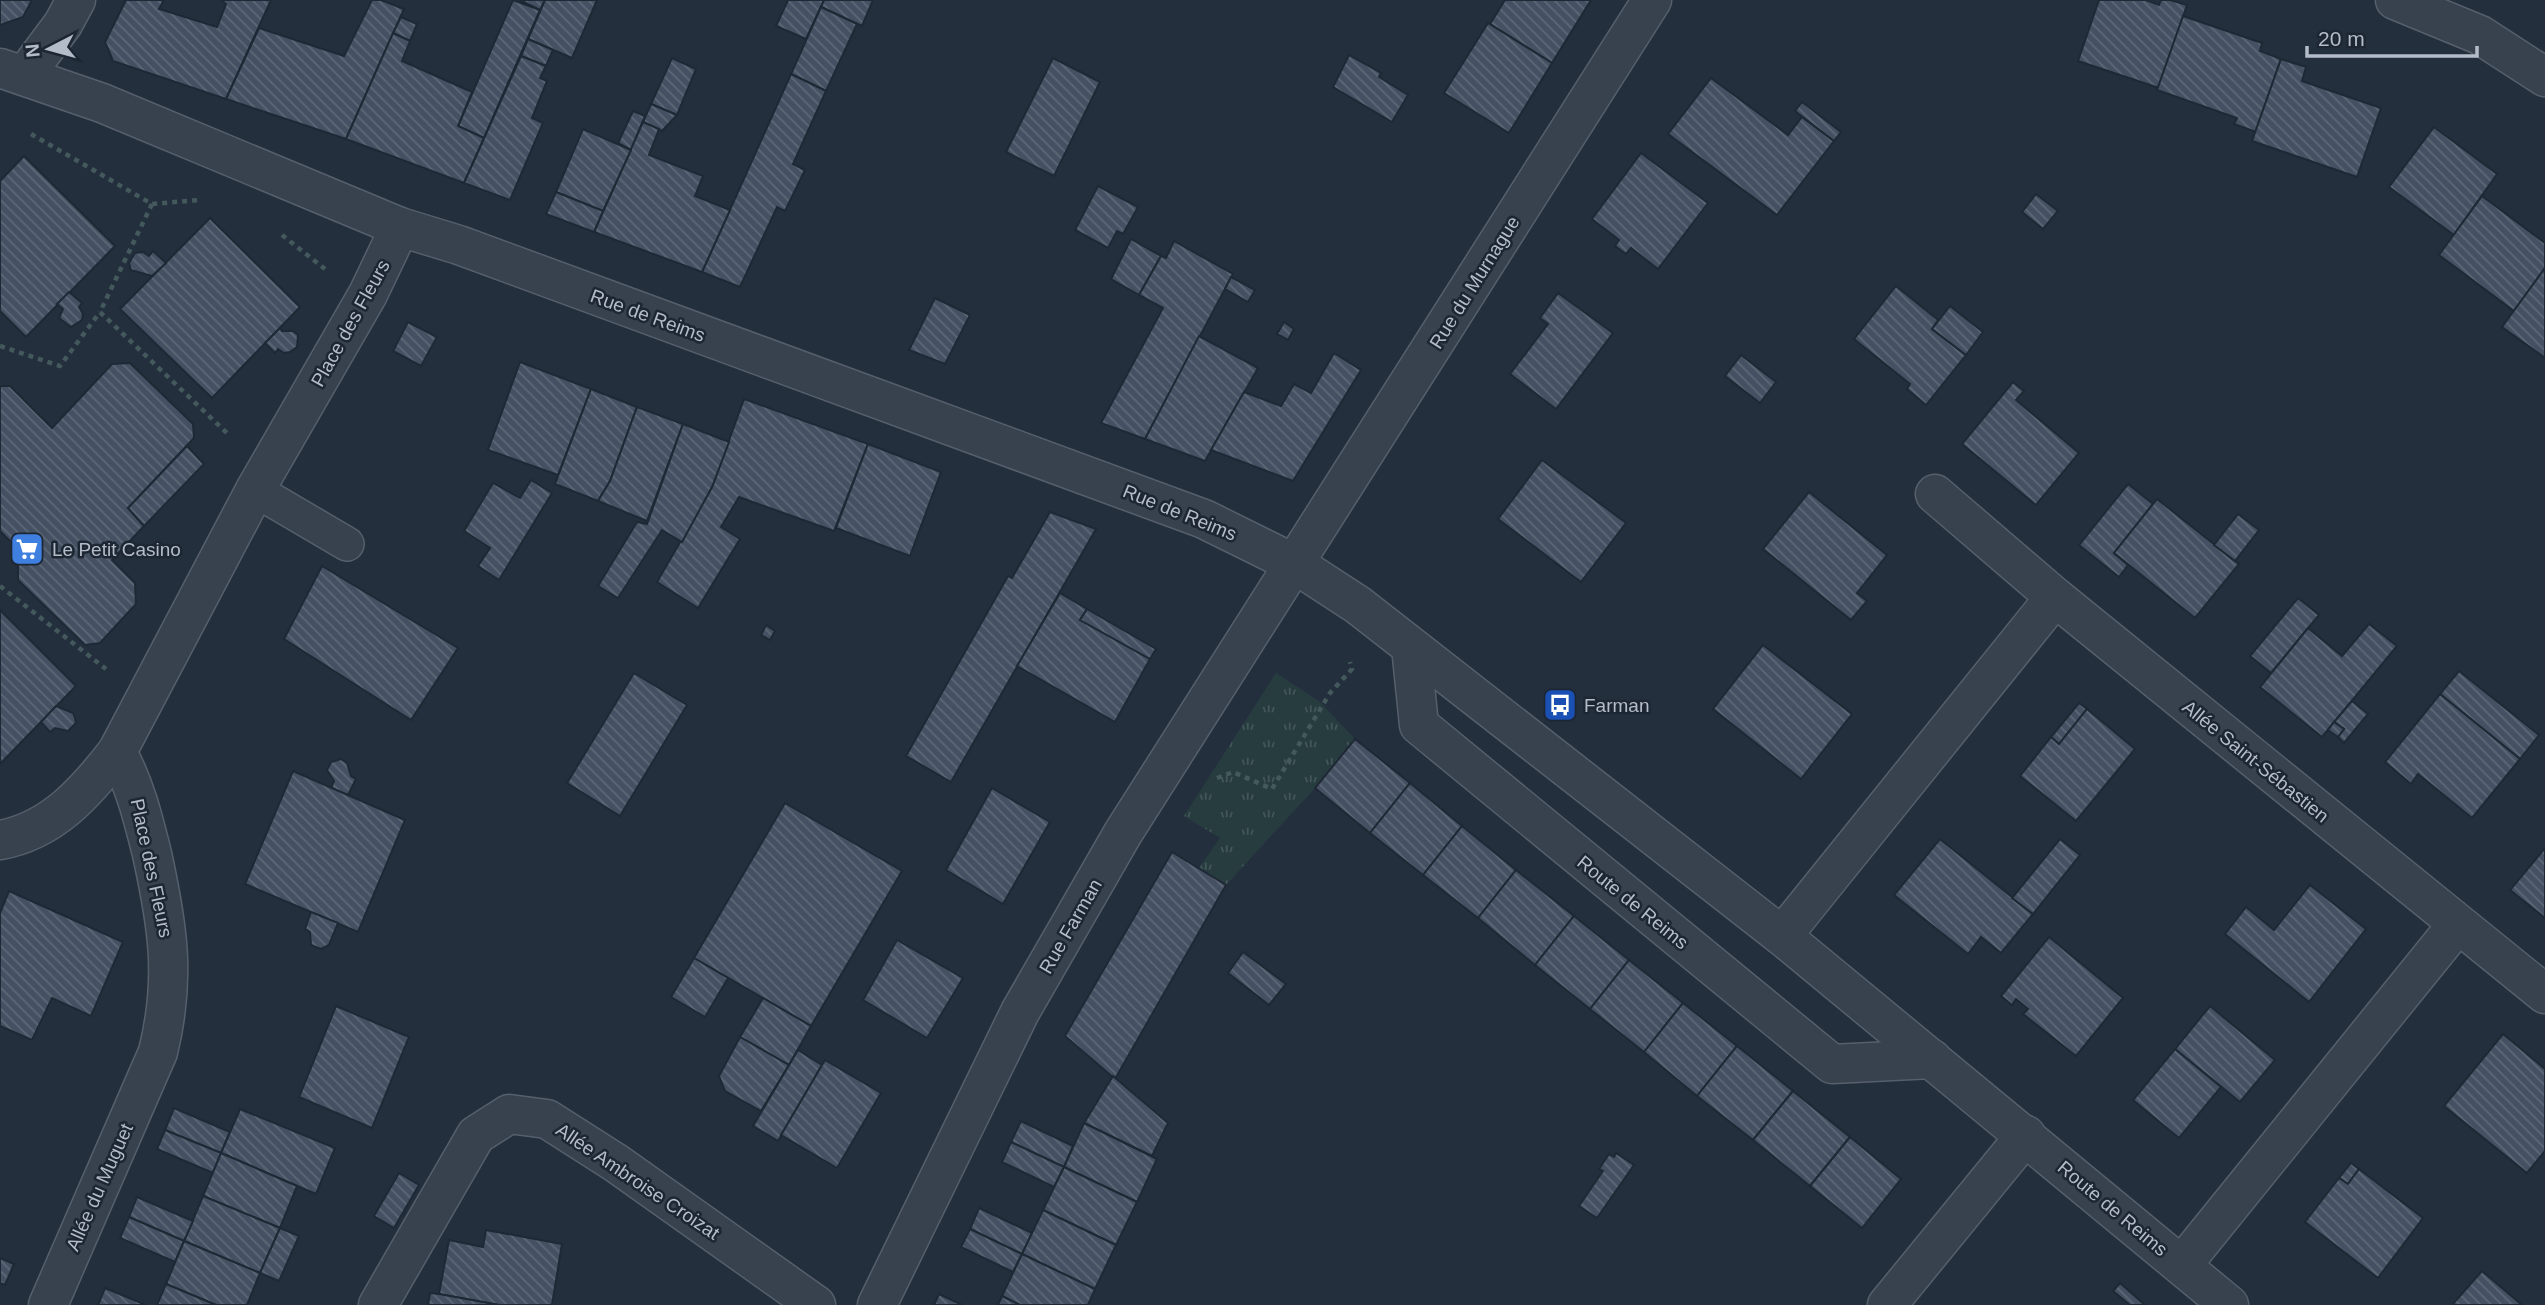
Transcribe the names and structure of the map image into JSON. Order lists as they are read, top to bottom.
{
  "streets": {
    "street": [
      "Rue du Murnague",
      "Rue de Reims",
      "Place des Fleurs",
      "Allée Saint-Sébastien",
      "Route de Reims",
      "Rue Farman",
      "Allée Ambroise Croizat",
      "Allée du Muguet"
    ]
  },
  "crossings": [
    ["Rue du Murnague", "Rue de Reims"],
    ["Rue du Murnague", "Route de Reims"],
    ["Rue du Murnague", "Rue Farman"],
    ["Rue de Reims", "Place des Fleurs"],
    ["Rue de Reims", "Route de Reims"],
    ["Rue de Reims", "Rue Farman"],
    ["Place des Fleurs", "Allée du Muguet"],
    ["Route de Reims", "Rue Farman"]
  ],
  "places": {
    "supermarket": ["Le Petit Casino"],
    "bus stop": ["Farman"]
  },
  "scale_bar": "20 m",
  "north": "left"
}
